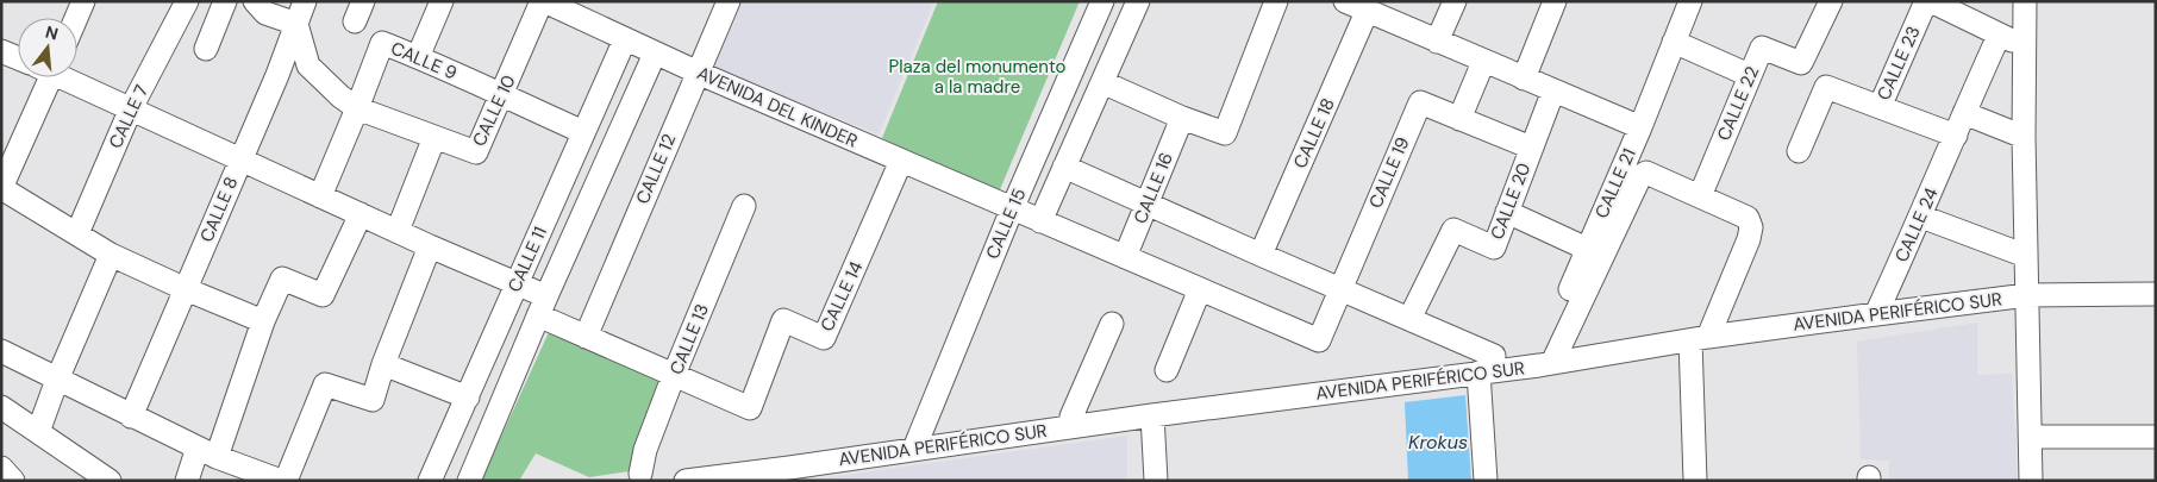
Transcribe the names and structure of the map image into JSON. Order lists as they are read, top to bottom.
{
  "streets": {
    "street": [
      "CALLE 9",
      "CALLE 23",
      "CALLE 22",
      "AVENIDA DEL KINDER",
      "CALLE 10",
      "CALLE 7",
      "CALLE 18",
      "CALLE 12",
      "CALLE 19",
      "CALLE 21",
      "CALLE 16",
      "CALLE 20",
      "CALLE 8",
      "CALLE 15",
      "CALLE 24",
      "CALLE 11",
      "CALLE 14",
      "AVENIDA PERIFÉRICO SUR",
      "CALLE 13"
    ]
  },
  "crossings": [
    ["CALLE 9", "CALLE 10"],
    ["CALLE 9", "CALLE 11"],
    ["AVENIDA DEL KINDER", "CALLE 10"],
    ["AVENIDA DEL KINDER", "CALLE 12"],
    ["AVENIDA DEL KINDER", "CALLE 19"],
    ["AVENIDA DEL KINDER", "CALLE 16"],
    ["AVENIDA DEL KINDER", "CALLE 15"],
    ["AVENIDA DEL KINDER", "CALLE 11"],
    ["AVENIDA DEL KINDER", "CALLE 14"],
    ["CALLE 21", "AVENIDA PERIFÉRICO SUR"],
    ["CALLE 15", "AVENIDA PERIFÉRICO SUR"],
    ["CALLE 24", "AVENIDA PERIFÉRICO SUR"],
    ["CALLE 14", "CALLE 13"]
  ],
  "water": ["Krokus"],
  "parks": ["Plaza del monumento a la madre"],
  "north": "top"
}
